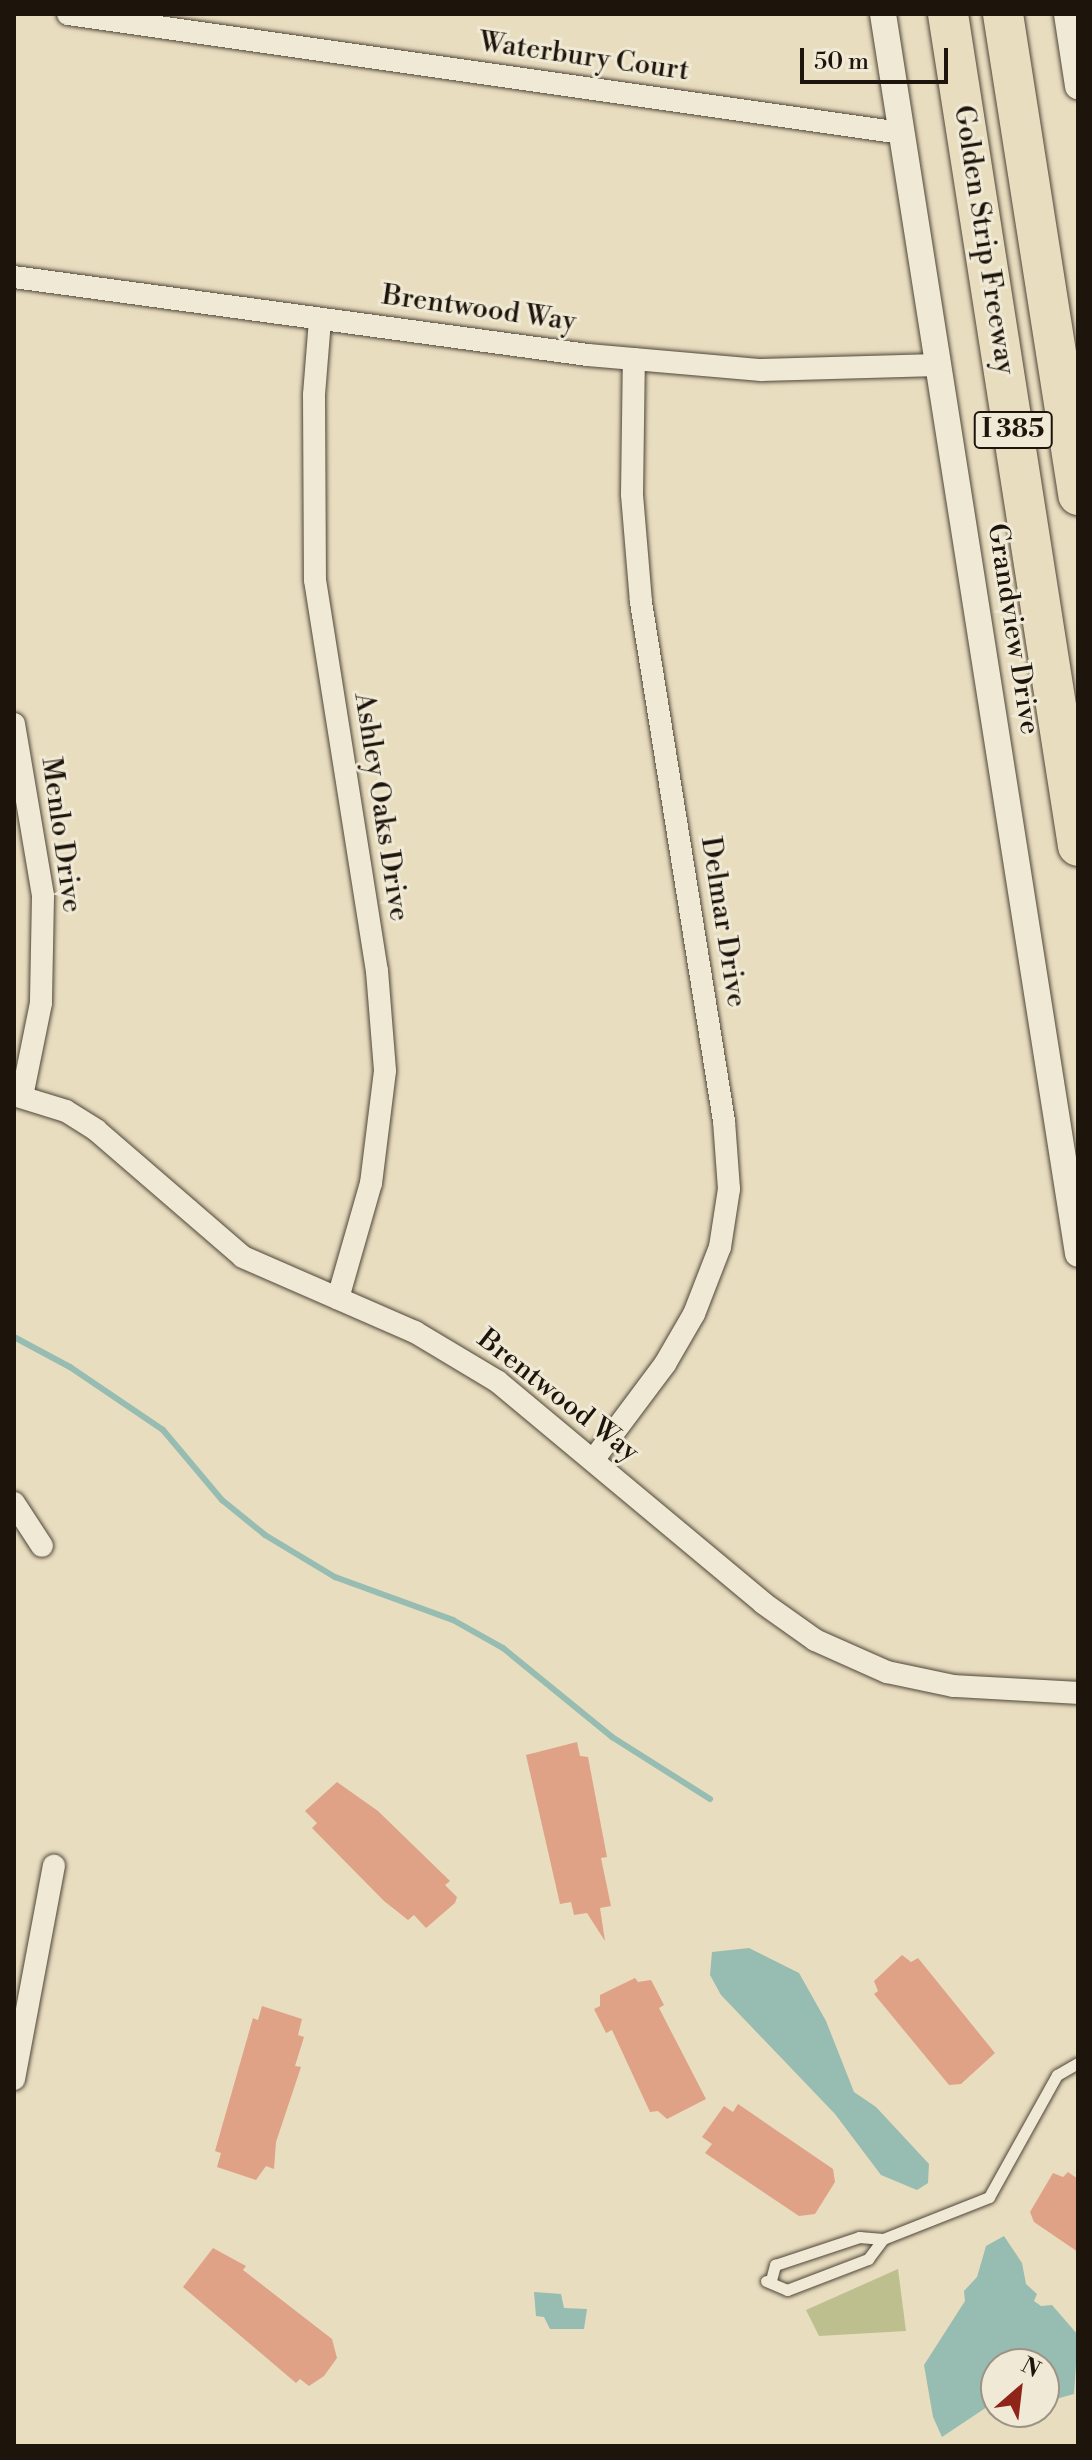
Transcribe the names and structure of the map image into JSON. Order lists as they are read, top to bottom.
{
  "streets": {
    "highway": ["Golden Strip Freeway", "I 385"],
    "street": [
      "Waterbury Court",
      "Brentwood Way",
      "Grandview Drive",
      "Ashley Oaks Drive",
      "Menlo Drive",
      "Delmar Drive"
    ]
  },
  "crossings": [
    ["Waterbury Court", "Grandview Drive"],
    ["Brentwood Way", "Grandview Drive"],
    ["Brentwood Way", "Ashley Oaks Drive"],
    ["Brentwood Way", "Menlo Drive"],
    ["Brentwood Way", "Delmar Drive"]
  ],
  "scale_bar": "50 m",
  "north": "top right"
}
